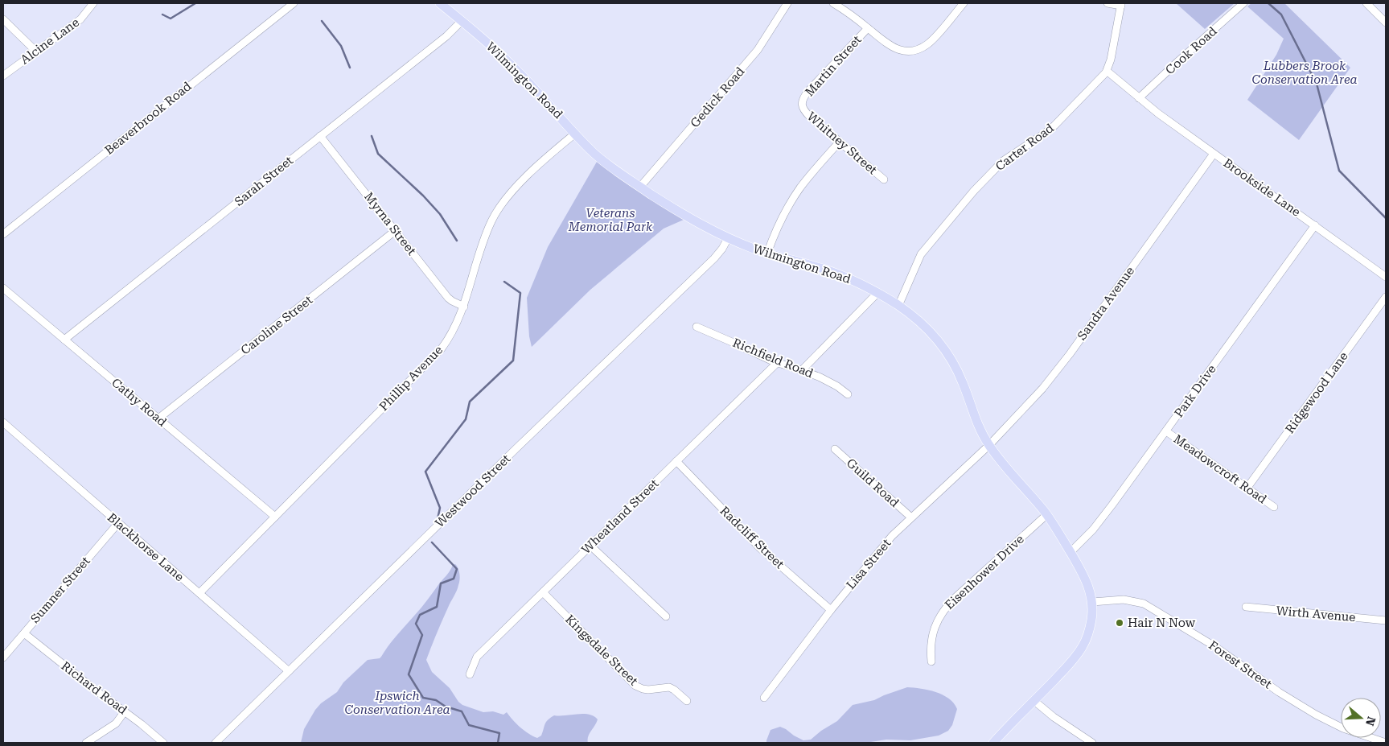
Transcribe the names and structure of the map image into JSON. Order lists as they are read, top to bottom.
{
  "streets": {
    "main road": ["Wilmington Road"],
    "street": [
      "Alcine Lane",
      "Cook Road",
      "Martin Street",
      "Gedick Road",
      "Beaverbrook Road",
      "Whitney Street",
      "Carter Road",
      "Sarah Street",
      "Brookside Lane",
      "Myrna Street",
      "Sandra Avenue",
      "Caroline Street",
      "Richfield Road",
      "Phillip Avenue",
      "Park Drive",
      "Ridgewood Lane",
      "Cathy Road",
      "Meadowcroft Road",
      "Guild Road",
      "Westwood Street",
      "Wheatland Street",
      "Radcliff Street",
      "Blackhorse Lane",
      "Lisa Street",
      "Eisenhower Drive",
      "Sumner Street",
      "Wirth Avenue",
      "Kingsdale Street",
      "Forest Street",
      "Richard Road"
    ]
  },
  "crossings": [
    ["Cook Road", "Brookside Lane"],
    ["Martin Street", "Whitney Street"],
    ["Wilmington Road", "Gedick Road"],
    ["Wilmington Road", "Carter Road"],
    ["Wilmington Road", "Sarah Street"],
    ["Wilmington Road", "Sandra Avenue"],
    ["Wilmington Road", "Phillip Avenue"],
    ["Wilmington Road", "Park Drive"],
    ["Wilmington Road", "Westwood Street"],
    ["Wilmington Road", "Lisa Street"],
    ["Wilmington Road", "Eisenhower Drive"],
    ["Wilmington Road", "Forest Street"],
    ["Carter Road", "Brookside Lane"],
    ["Sarah Street", "Myrna Street"],
    ["Sarah Street", "Cathy Road"],
    ["Brookside Lane", "Sandra Avenue"],
    ["Brookside Lane", "Park Drive"],
    ["Myrna Street", "Caroline Street"],
    ["Myrna Street", "Phillip Avenue"],
    ["Sandra Avenue", "Lisa Street"],
    ["Caroline Street", "Cathy Road"],
    ["Richfield Road", "Wheatland Street"],
    ["Phillip Avenue", "Cathy Road"],
    ["Phillip Avenue", "Blackhorse Lane"],
    ["Park Drive", "Meadowcroft Road"],
    ["Ridgewood Lane", "Meadowcroft Road"],
    ["Guild Road", "Lisa Street"],
    ["Westwood Street", "Blackhorse Lane"],
    ["Wheatland Street", "Radcliff Street"],
    ["Wheatland Street", "Kingsdale Street"],
    ["Radcliff Street", "Lisa Street"],
    ["Blackhorse Lane", "Sumner Street"],
    ["Sumner Street", "Richard Road"]
  ],
  "parks": ["Lubbers Brook Conservation Area", "Veterans Memorial Park", "Ipswich Conservation Area"],
  "places": ["Hair N Now"],
  "north": "right"
}
